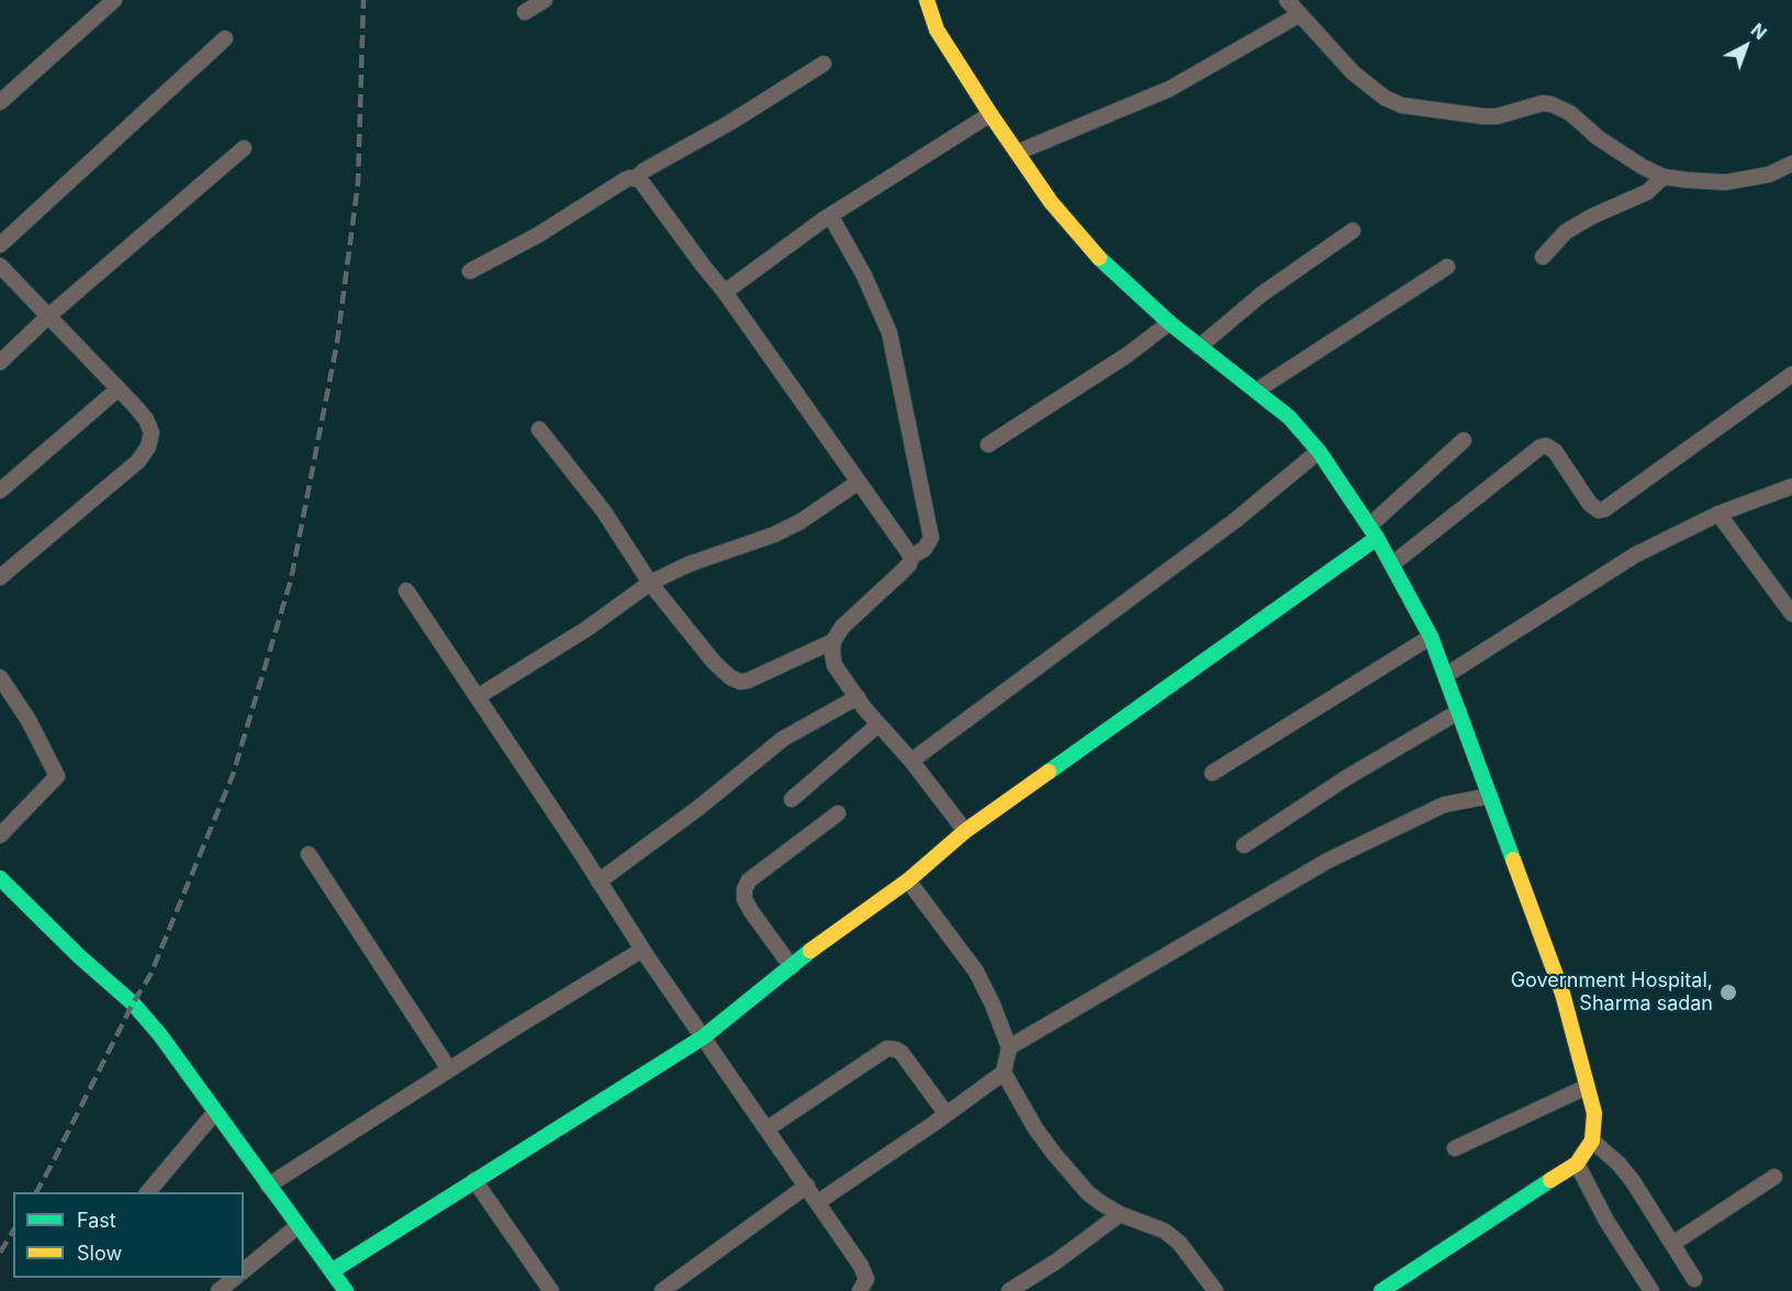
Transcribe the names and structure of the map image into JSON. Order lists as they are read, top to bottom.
{
  "places": ["Government Hospital, Sharma sadan"],
  "legend": ["Fast", "Slow"],
  "north": "top right"
}
